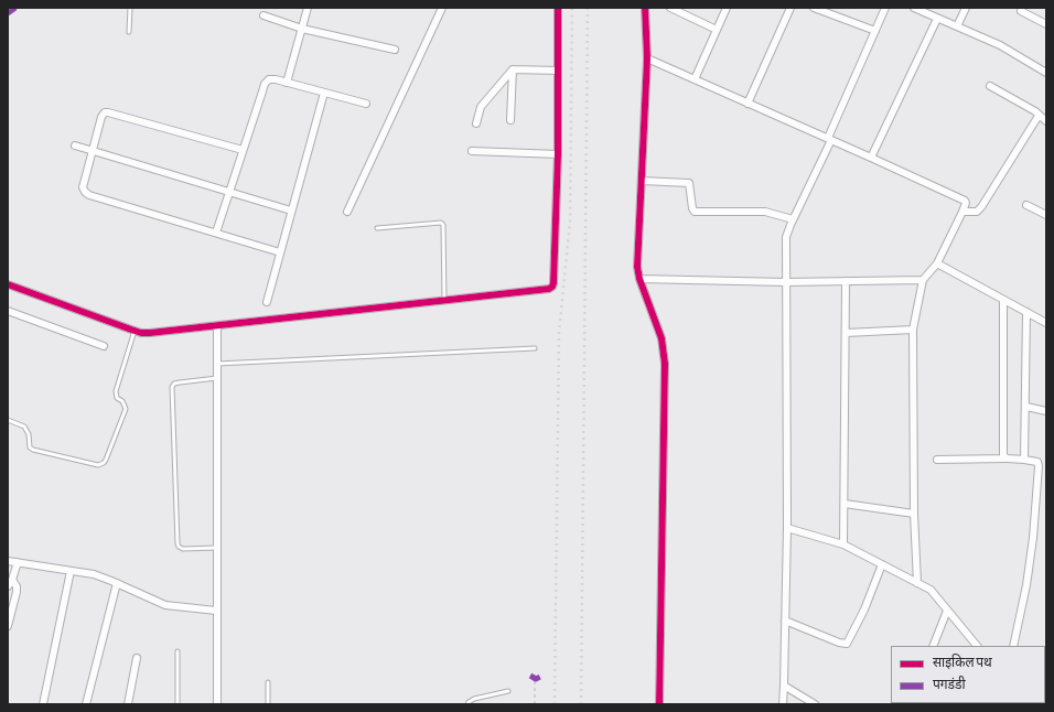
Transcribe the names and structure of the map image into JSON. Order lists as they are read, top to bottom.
{
  "legend": ["साइकिल पथ", "पगडंडी"]
}
